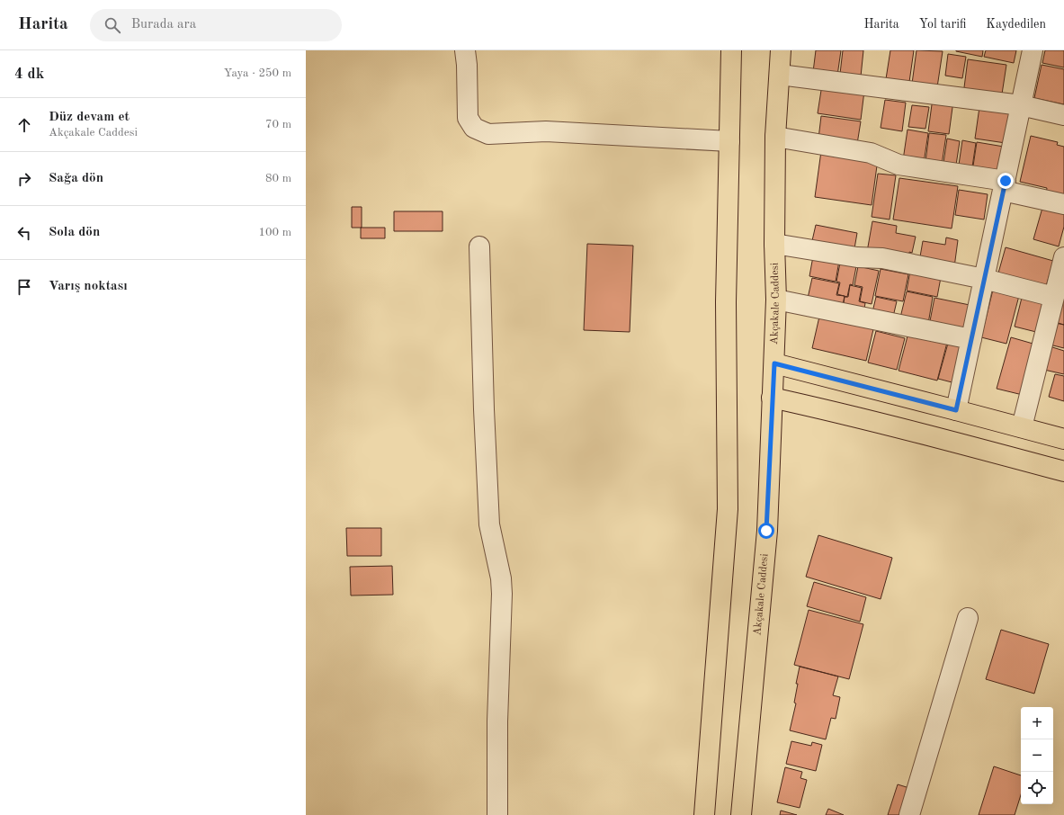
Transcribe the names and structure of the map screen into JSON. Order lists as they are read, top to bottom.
{
  "streets": {
    "main road": ["Akçakale Caddesi"]
  },
  "page": {
    "header": "Harita",
    "search": "Burada ara",
    "nav": ["Harita", "Yol tarifi", "Kaydedilen"],
    "heading": ["4 dk", "Yaya · 250 m"],
    "list": [
      ["Düz devam et", "Akçakale Caddesi", "70 m"],
      ["Sağa dön", "80 m"],
      ["Sola dön", "100 m"],
      "Varış noktası"
    ],
    "map_buttons": ["+", "−"]
  }
}
